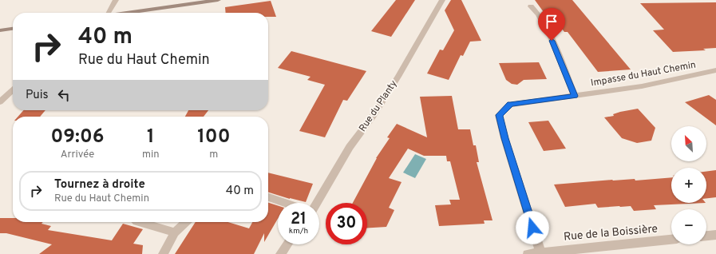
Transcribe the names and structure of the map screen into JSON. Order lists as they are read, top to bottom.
{
  "streets": {
    "street": ["Impasse du Haut Chemin", "Rue du Planty", "Rue de la Boissière"]
  },
  "crossings": [
    ["Impasse du Haut Chemin", "Rue de la Boissière"]
  ],
  "north": "top left",
  "page": {
    "turn": ["40 m", "Rue du Haut Chemin"],
    "then": "Puis",
    "eta": [
      "09:06",
      "Arrivée",
      "1",
      "min",
      "100",
      "m"
    ],
    "map_buttons": ["+", "−"],
    "list": [
      {
        "name": "Tournez à droite",
        "note": "Rue du Haut Chemin",
        "value": "40 m"
      }
    ],
    "speed": "21 km/h",
    "limit": "30"
  }
}
